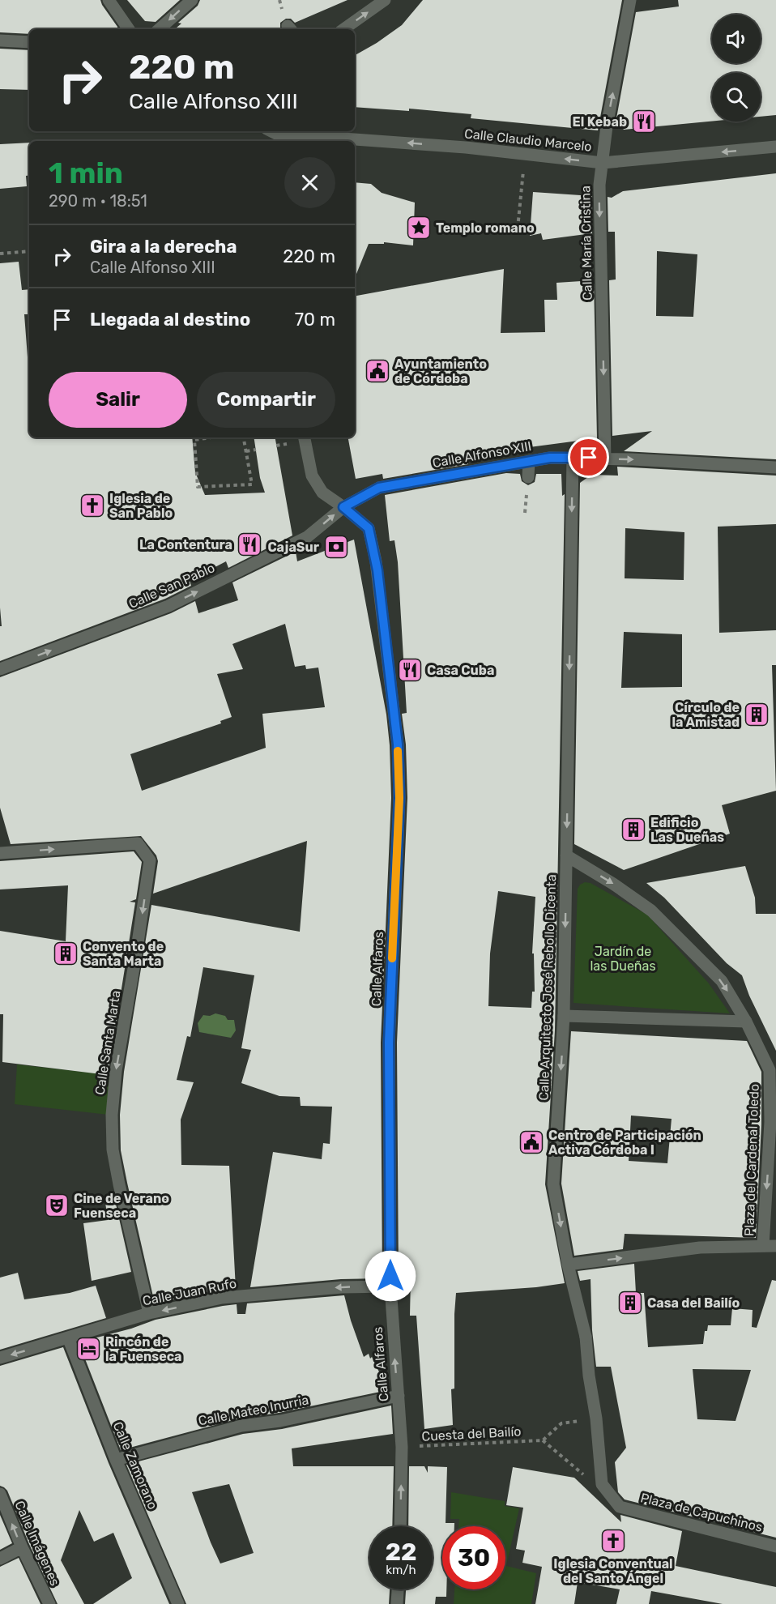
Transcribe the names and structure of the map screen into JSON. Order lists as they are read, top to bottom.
{
  "streets": {
    "street": [
      "Calle Claudio Marcelo",
      "Calle María Cristina",
      "Calle Alfonso XIII",
      "Calle San Pablo",
      "Calle Alfaros",
      "Calle Arquitecto José Rebollo Dicenta",
      "Calle Santa Marta",
      "Plaza del Cardenal Toledo",
      "Calle Juan Rufo",
      "Calle Mateo Inurria",
      "Calle Zamorano",
      "Plaza de Capuchinos",
      "Calle Imágenes"
    ],
    "path": ["Cuesta del Bailío"]
  },
  "crossings": [
    ["Calle Claudio Marcelo", "Calle María Cristina"],
    ["Calle María Cristina", "Calle Alfonso XIII"],
    ["Calle Alfonso XIII", "Calle San Pablo"],
    ["Calle Alfonso XIII", "Calle Alfaros"],
    ["Calle Alfonso XIII", "Calle Arquitecto José Rebollo Dicenta"],
    ["Calle San Pablo", "Calle Alfaros"],
    ["Calle Alfaros", "Calle Juan Rufo"],
    ["Calle Alfaros", "Calle Mateo Inurria"],
    ["Calle Alfaros", "Cuesta del Bailío"],
    ["Calle Arquitecto José Rebollo Dicenta", "Plaza del Cardenal Toledo"],
    ["Calle Arquitecto José Rebollo Dicenta", "Plaza de Capuchinos"],
    ["Calle Santa Marta", "Calle Juan Rufo"],
    ["Calle Juan Rufo", "Calle Zamorano"],
    ["Calle Mateo Inurria", "Calle Zamorano"]
  ],
  "one_way": [
    "Calle Claudio Marcelo",
    "Calle Alfonso XIII",
    "Calle San Pablo",
    "Calle Arquitecto José Rebollo Dicenta",
    "Plaza del Cardenal Toledo",
    "Calle Juan Rufo",
    "Calle Imágenes"
  ],
  "parks": ["Jardín de las Dueñas"],
  "places": {
    "restaurant": ["El Kebab", "La Contentura", "Casa Cuba"],
    "place": ["Templo romano"],
    "public building": ["Ayuntamiento de Córdoba", "Centro de Participación Activa Córdoba I"],
    "church": ["Iglesia de San Pablo", "Iglesia Conventual del Santo Ángel"],
    "bank": ["CajaSur"],
    "building": [
      "Círculo de la Amistad",
      "Edificio Las Dueñas",
      "Convento de Santa Marta",
      "Casa del Bailío"
    ],
    "theatre": ["Cine de Verano Fuenseca"],
    "hotel": ["Rincón de la Fuenseca"]
  },
  "page": {
    "turn": ["220 m", "Calle Alfonso XIII"],
    "heading": ["1 min", "290 m · 18:51"],
    "list": [
      {
        "name": "Gira a la derecha",
        "note": "Calle Alfonso XIII",
        "value": "220 m"
      },
      {
        "name": "Llegada al destino",
        "value": "70 m"
      }
    ],
    "buttons": ["Salir", "Compartir"],
    "speed": "22 km/h",
    "limit": "30"
  }
}
